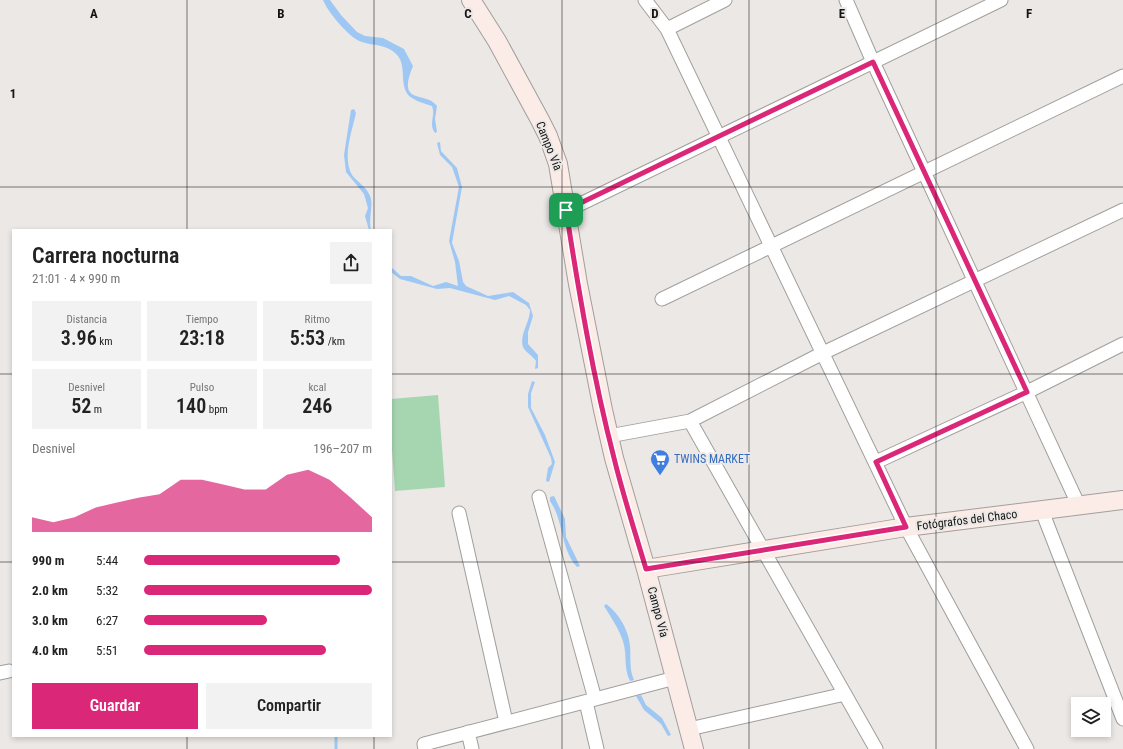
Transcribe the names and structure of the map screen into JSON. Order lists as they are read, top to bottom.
{
  "streets": {
    "street": ["Campo Vía", "Fotógrafos del Chaco"]
  },
  "crossings": [
    ["Campo Vía", "Fotógrafos del Chaco"]
  ],
  "places": {
    "supermarket": ["TWINS MARKET"]
  },
  "page": {
    "heading": ["Carrera nocturna", "21:01 · 4 × 990 m"],
    "stats": [
      ["Distancia", "3.96 km"],
      ["Tiempo", "23:18"],
      ["Ritmo", "5:53 /km"],
      ["Desnivel", "52 m"],
      ["Pulso", "140 bpm"],
      ["kcal", "246"]
    ],
    "chart": ["Desnivel", "196–207 m"],
    "list": [
      {
        "name": "990 m",
        "note": "5:44"
      },
      {
        "name": "2.0 km",
        "note": "5:32"
      },
      {
        "name": "3.0 km",
        "note": "6:27"
      },
      {
        "name": "4.0 km",
        "note": "5:51"
      }
    ],
    "buttons": ["Guardar", "Compartir"]
  },
  "grid": {
    "columns": [
      "A",
      "B",
      "C",
      "D",
      "E",
      "F"
    ],
    "rows": ["1"]
  }
}
